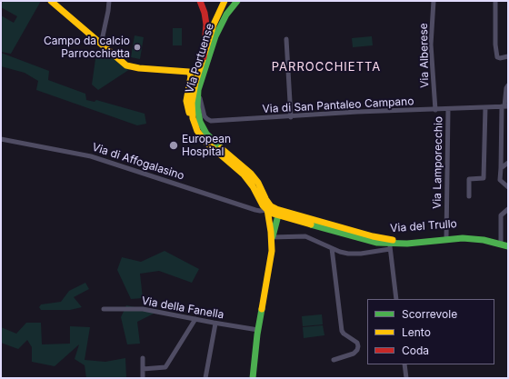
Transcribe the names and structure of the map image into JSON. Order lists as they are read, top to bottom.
{
  "streets": {
    "main road": ["Via Portuense", "Via del Trullo"],
    "street": [
      "Via Alberese",
      "Via di San Pantaleo Campano",
      "Via di Affogalasino",
      "Via Lamporecchio",
      "Via della Fanella"
    ]
  },
  "crossings": [
    ["Via Alberese", "Via di San Pantaleo Campano"],
    ["Via Portuense", "Via di San Pantaleo Campano"],
    ["Via Portuense", "Via di Affogalasino"],
    ["Via Portuense", "Via del Trullo"],
    ["Via Portuense", "Via della Fanella"],
    ["Via di San Pantaleo Campano", "Via Lamporecchio"],
    ["Via di Affogalasino", "Via del Trullo"],
    ["Via Lamporecchio", "Via del Trullo"]
  ],
  "districts": ["PARROCCHIETTA"],
  "places": ["Campo da calcio Parrocchietta", "European Hospital"],
  "legend": ["Scorrevole", "Lento", "Coda"]
}
